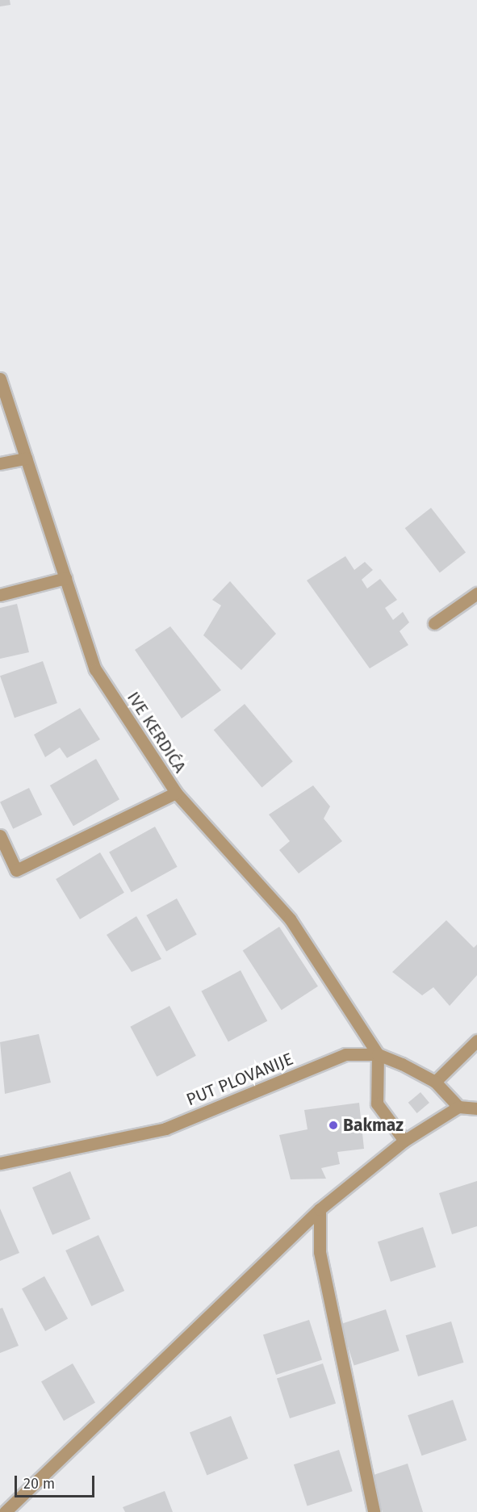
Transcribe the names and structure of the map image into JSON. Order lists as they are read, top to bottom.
{
  "streets": {
    "street": ["IVE KERDIĆA", "PUT PLOVANIJE"]
  },
  "crossings": [
    ["IVE KERDIĆA", "PUT PLOVANIJE"]
  ],
  "places": ["Bakmaz"],
  "scale_bar": "20 m"
}
